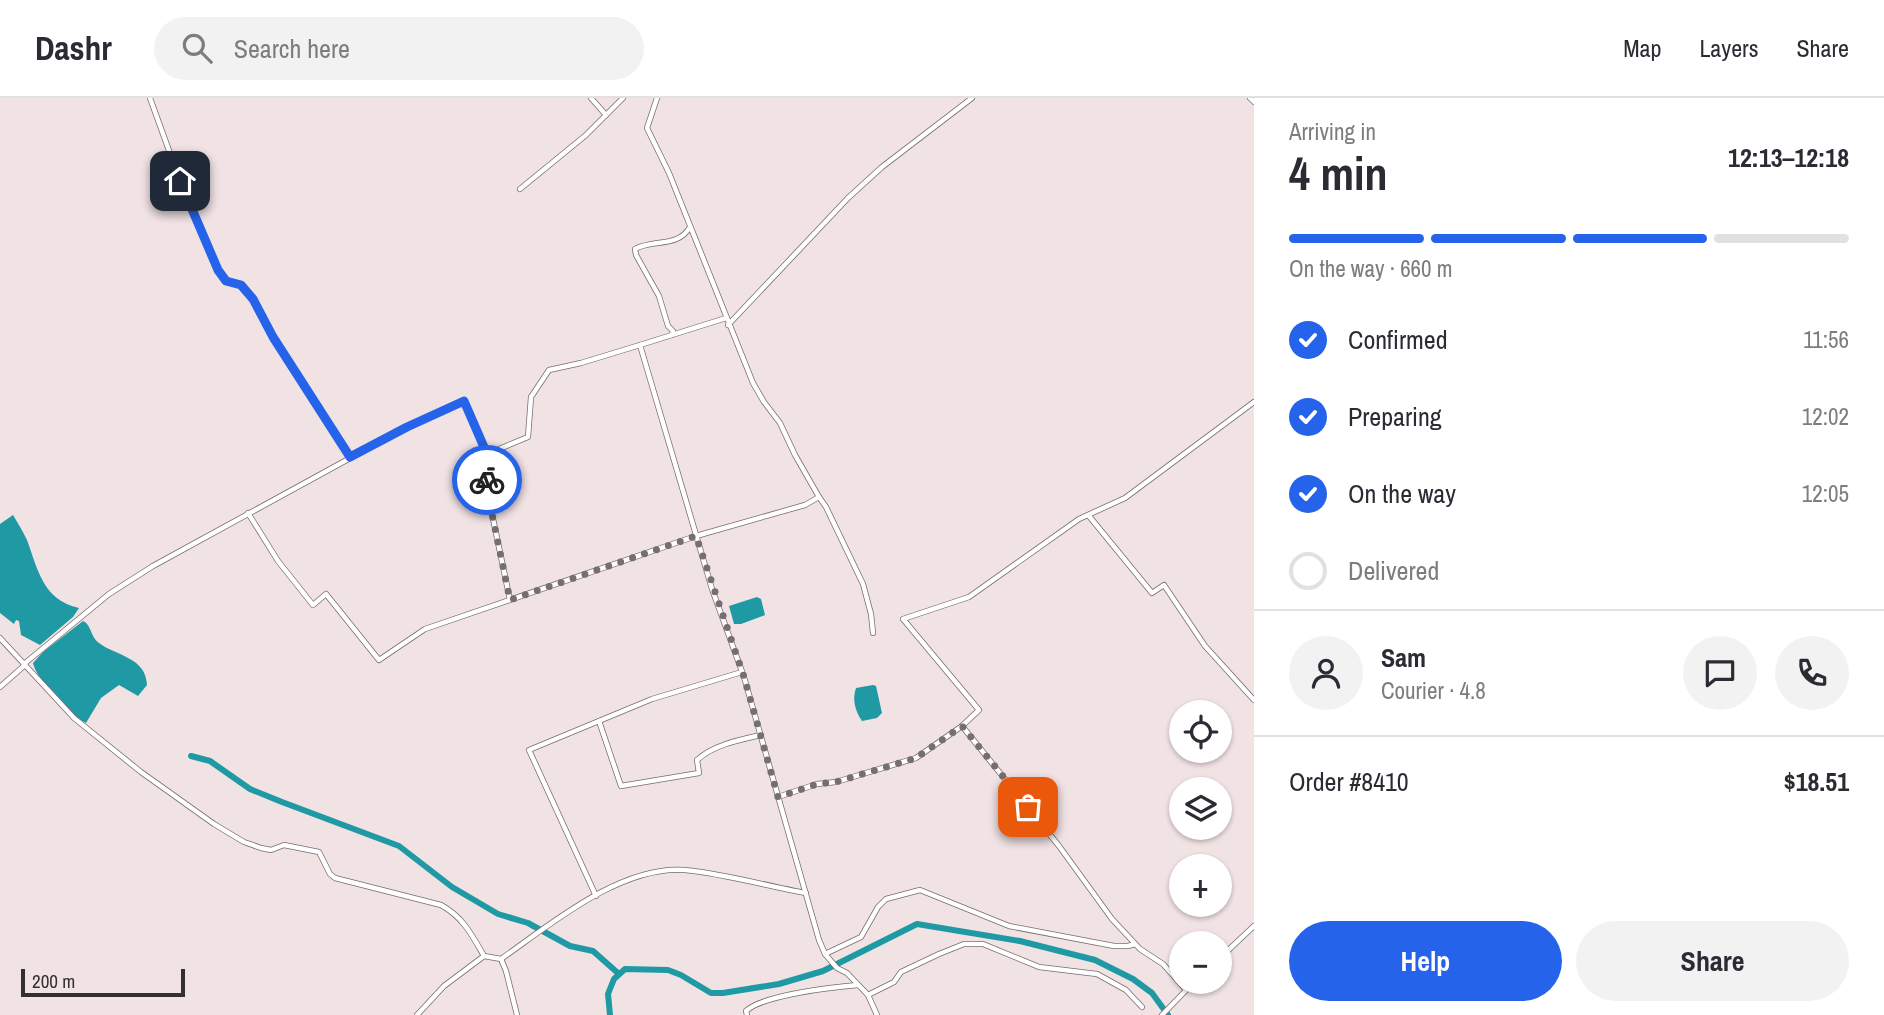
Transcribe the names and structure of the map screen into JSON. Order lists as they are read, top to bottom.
{
  "scale_bar": "200 m",
  "page": {
    "header": "Dashr",
    "search": "Search here",
    "nav": ["Map", "Layers", "Share"],
    "heading": ["4 min", "Arriving in", "12:13–12:18"],
    "panel": [
      "Sam",
      "Courier · 4.8",
      "Order #8410",
      "$18.51"
    ],
    "bar": "On the way · 660 m",
    "list": [
      ["Confirmed", "11:56"],
      ["Preparing", "12:02"],
      ["On the way", "12:05"],
      "Delivered"
    ],
    "map_buttons": ["+", "−"],
    "buttons": ["Help", "Share"],
    "scale": "200 m"
  }
}
